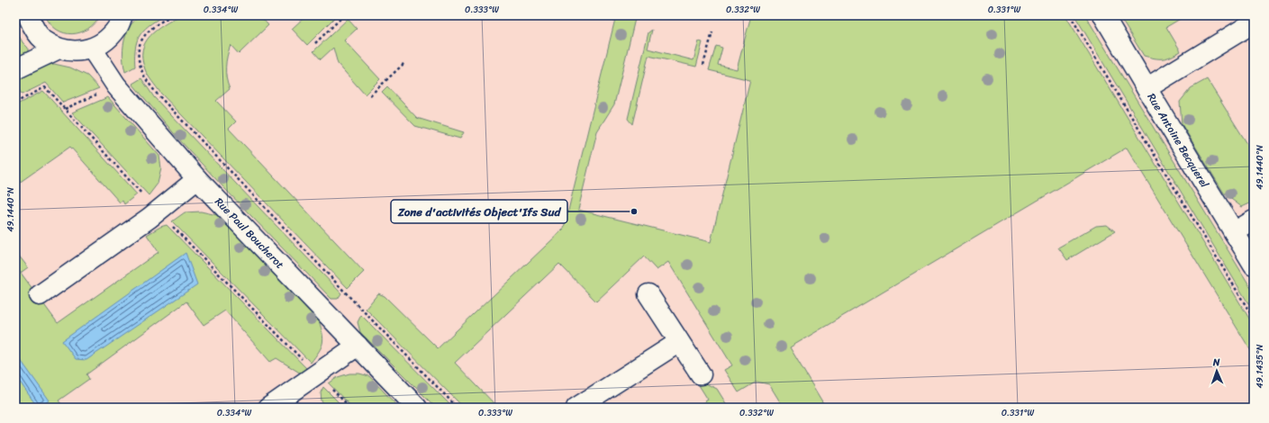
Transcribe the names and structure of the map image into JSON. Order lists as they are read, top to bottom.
{
  "streets": {
    "street": ["Rue Antoine Becquerel", "Rue Paul Boucherot"]
  },
  "places": ["Zone d'activités Object'Ifs Sud"],
  "north": "top",
  "coordinates": [
    "0.334°W",
    "0.333°W",
    "0.332°W",
    "0.331°W",
    "49.1440°N",
    "49.1435°N"
  ]
}
